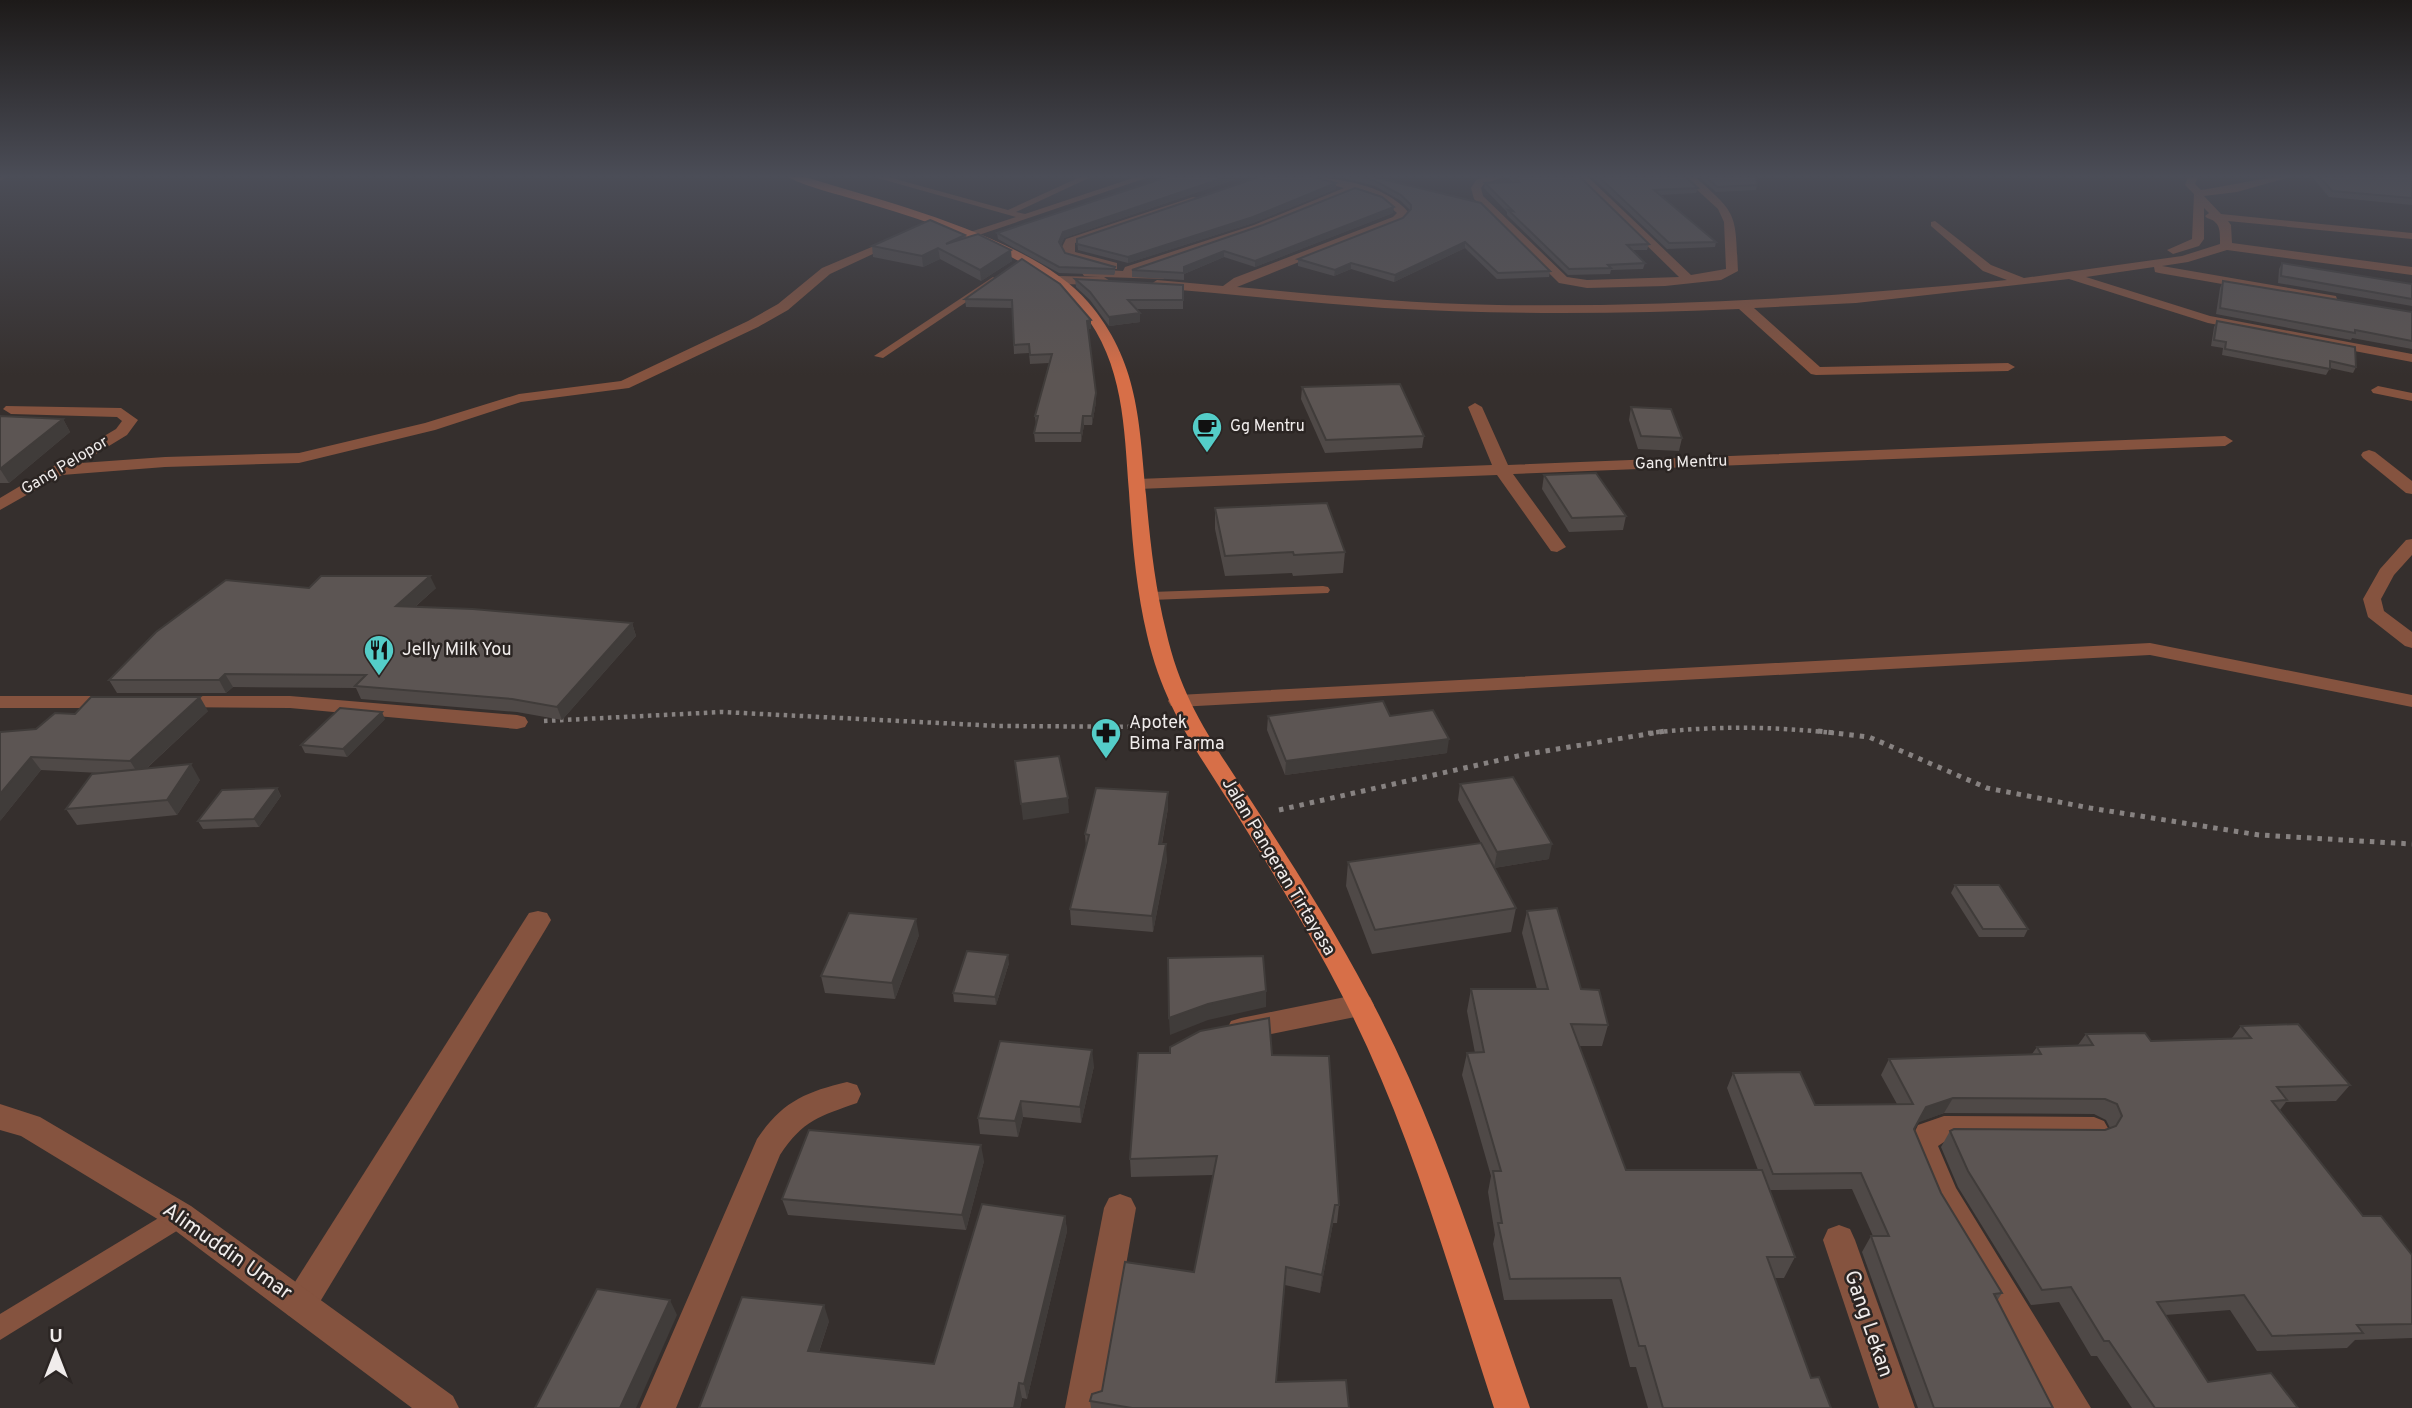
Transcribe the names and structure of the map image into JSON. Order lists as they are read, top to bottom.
{
  "streets": {
    "main road": ["Jalan Pangeran Tirtayasa"],
    "street": [
      "Gang Mentru",
      "Gang Pelopor",
      "Alimuddin Umar",
      "Gang Lekan"
    ]
  },
  "crossings": [
    ["Gang Mentru", "Jalan Pangeran Tirtayasa"]
  ],
  "places": {
    "cafe": ["Gg Mentru"],
    "restaurant": ["Jelly Milk You"],
    "pharmacy": ["Apotek Bima Farma"]
  },
  "north": "top"
}
